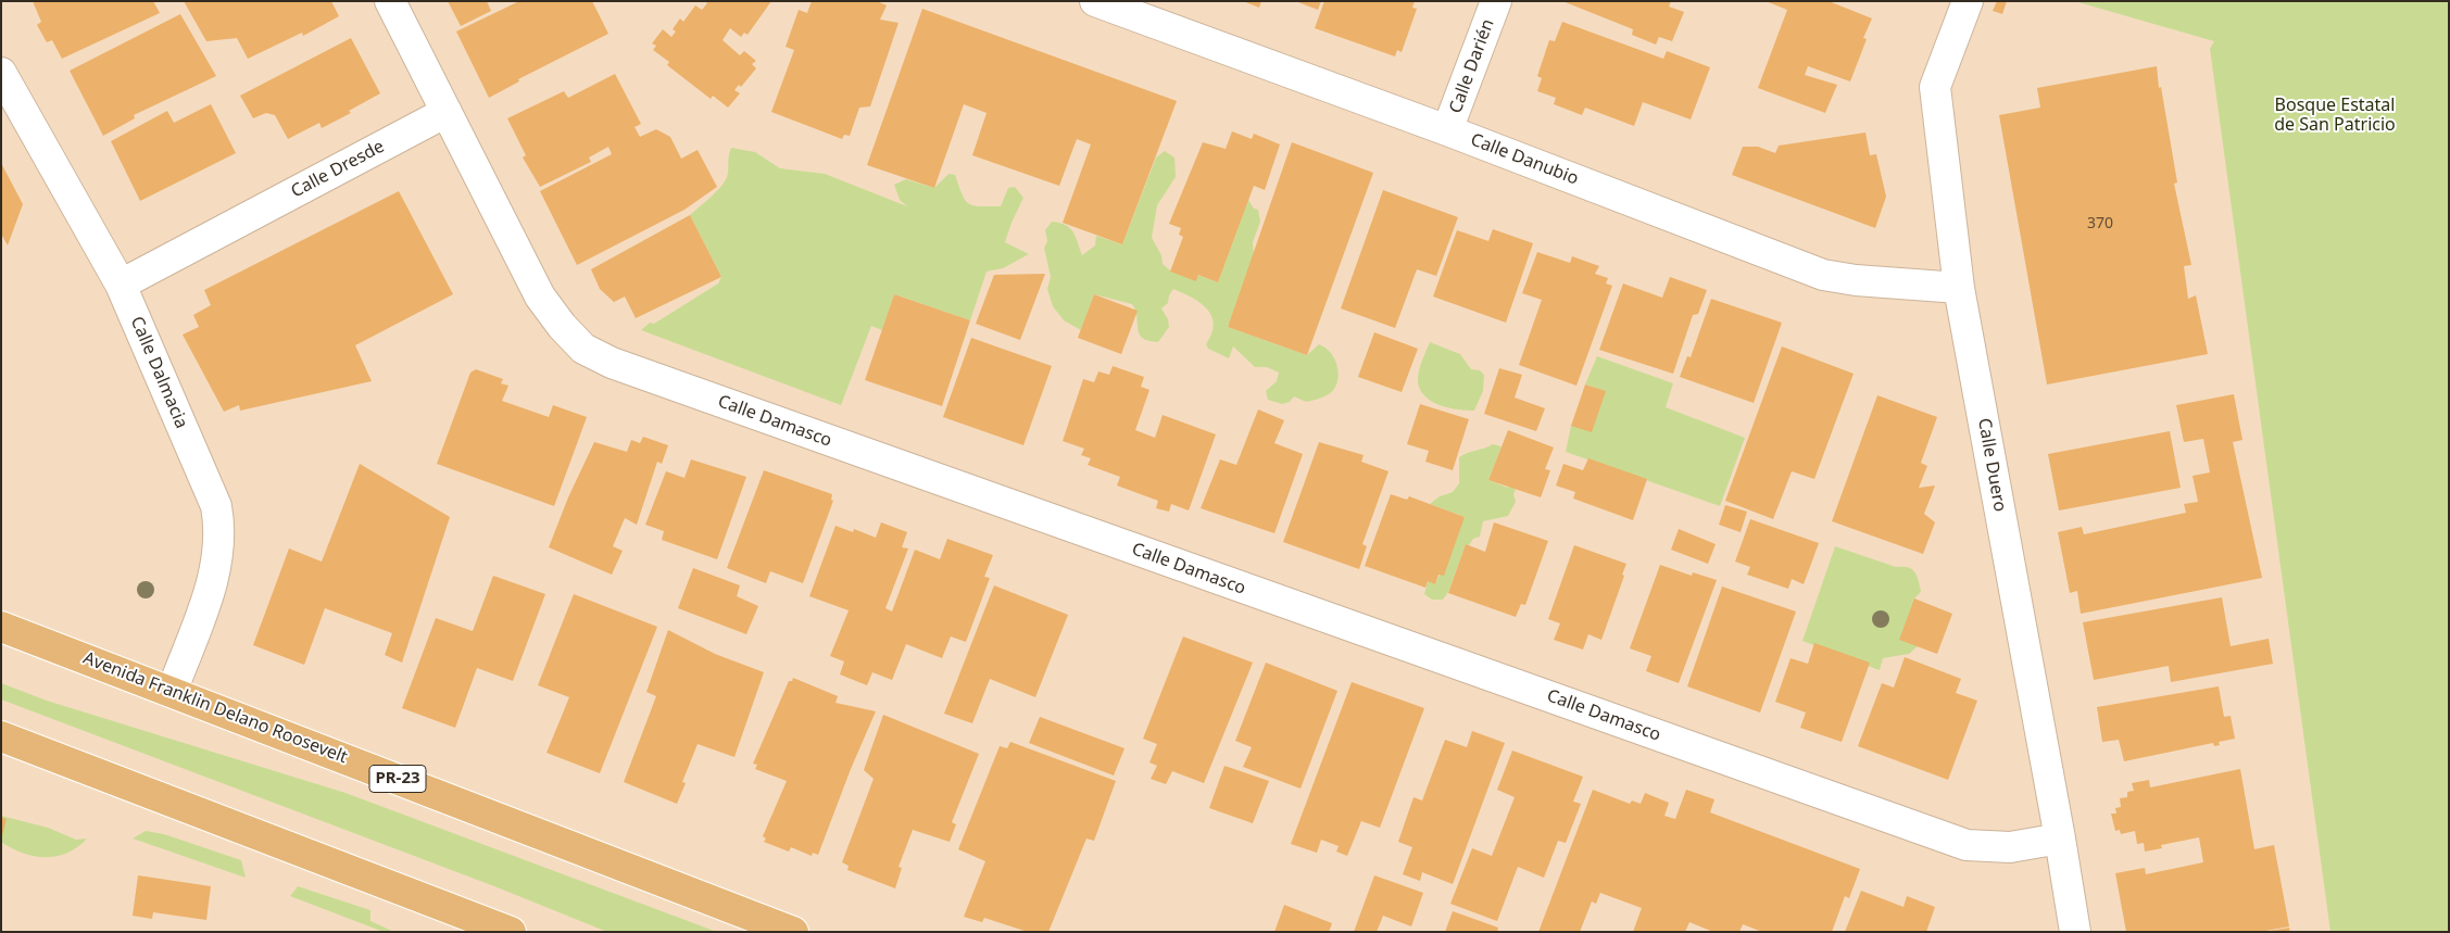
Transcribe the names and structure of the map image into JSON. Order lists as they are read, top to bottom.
{
  "streets": {
    "main road": ["Avenida Franklin Delano Roosevelt", "PR-23"],
    "street": [
      "Calle Darién",
      "Calle Danubio",
      "Calle Dresde",
      "Calle Dalmacia",
      "Calle Damasco",
      "Calle Duero"
    ]
  },
  "crossings": [
    ["Calle Darién", "Calle Danubio"],
    ["Calle Danubio", "Calle Duero"],
    ["Calle Dresde", "Calle Dalmacia"],
    ["Calle Dresde", "Calle Damasco"],
    ["Calle Dalmacia", "Avenida Franklin Delano Roosevelt"],
    ["Calle Damasco", "Calle Duero"]
  ],
  "parks": ["Bosque Estatal de San Patricio"],
  "house_numbers": ["370"]
}
